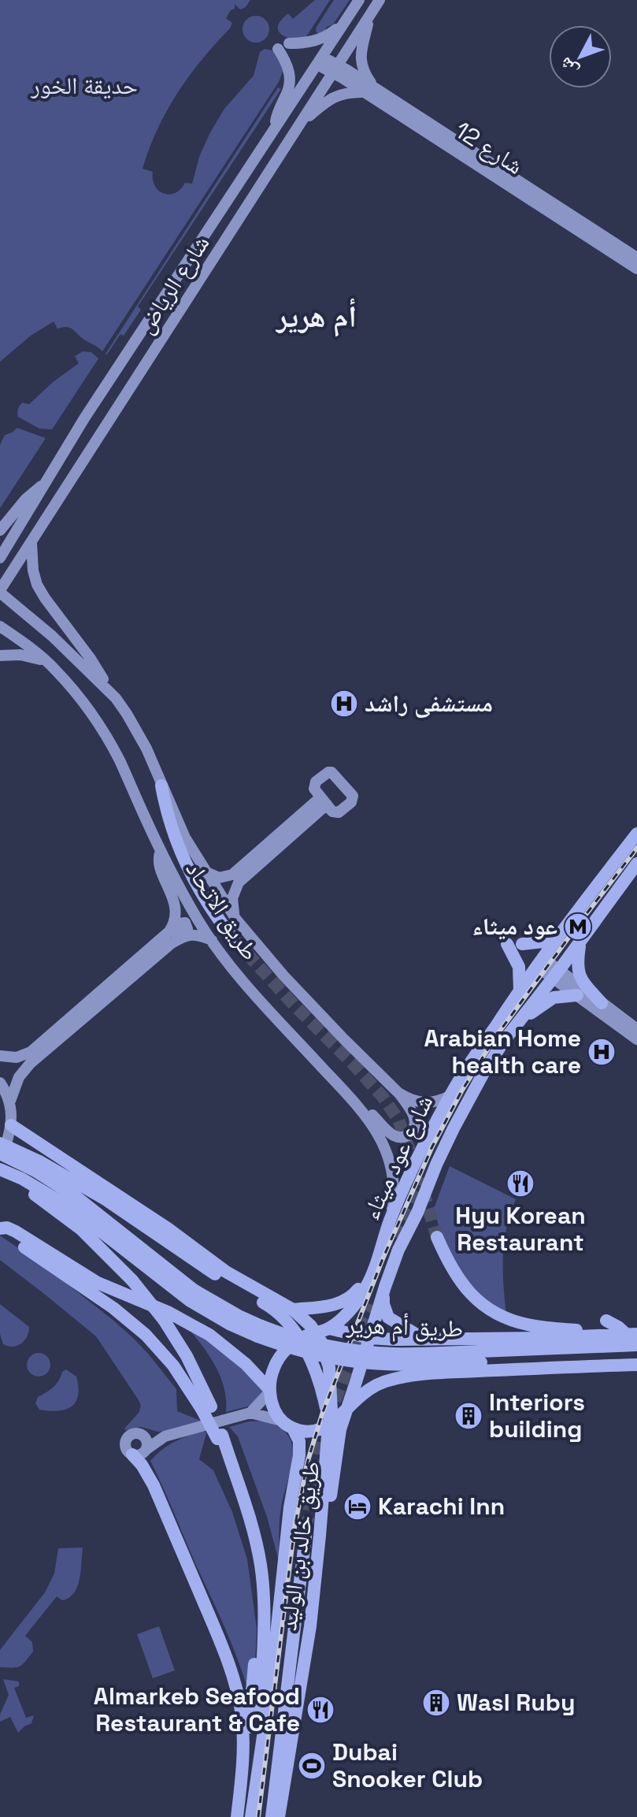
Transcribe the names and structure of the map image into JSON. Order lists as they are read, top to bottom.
{
  "streets": {
    "main road": [
      "شارع 12",
      "شارع الرياض",
      "طريق الاتحاد",
      "شارع عود ميثاء",
      "طريق أم هرير",
      "طريق خالد بن الوليد"
    ]
  },
  "crossings": [
    ["شارع 12", "شارع الرياض"],
    ["شارع الرياض", "طريق الاتحاد"],
    ["طريق الاتحاد", "شارع عود ميثاء"],
    ["شارع عود ميثاء", "طريق خالد بن الوليد"]
  ],
  "districts": ["أم هرير"],
  "parks": ["حديقة الخور"],
  "places": {
    "hospital": ["مستشفى راشد", "Arabian Home health care"],
    "metro station": ["عود ميثاء"],
    "restaurant": ["Hyu Korean Restaurant", "Almarkeb Seafood Restaurant & Cafe"],
    "building": ["Interiors building", "Wasl Ruby"],
    "hotel": ["Karachi Inn"],
    "sports": ["Dubai Snooker Club"]
  },
  "north": "bottom left"
}
